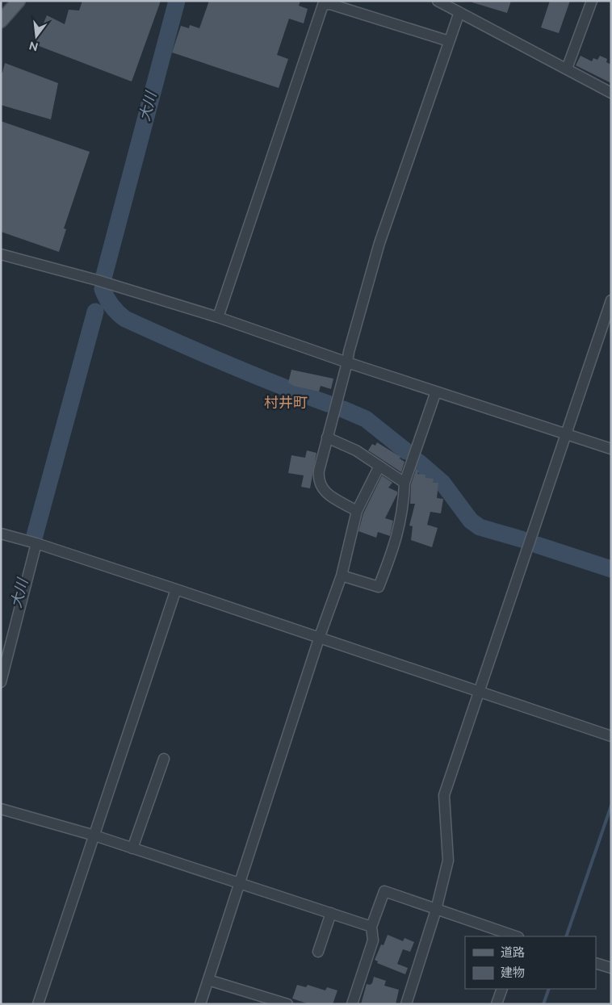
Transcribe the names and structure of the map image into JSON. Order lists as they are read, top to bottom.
{
  "districts": ["村井町"],
  "water": ["大川"],
  "legend": ["道路", "建物"],
  "north": "bottom"
}
